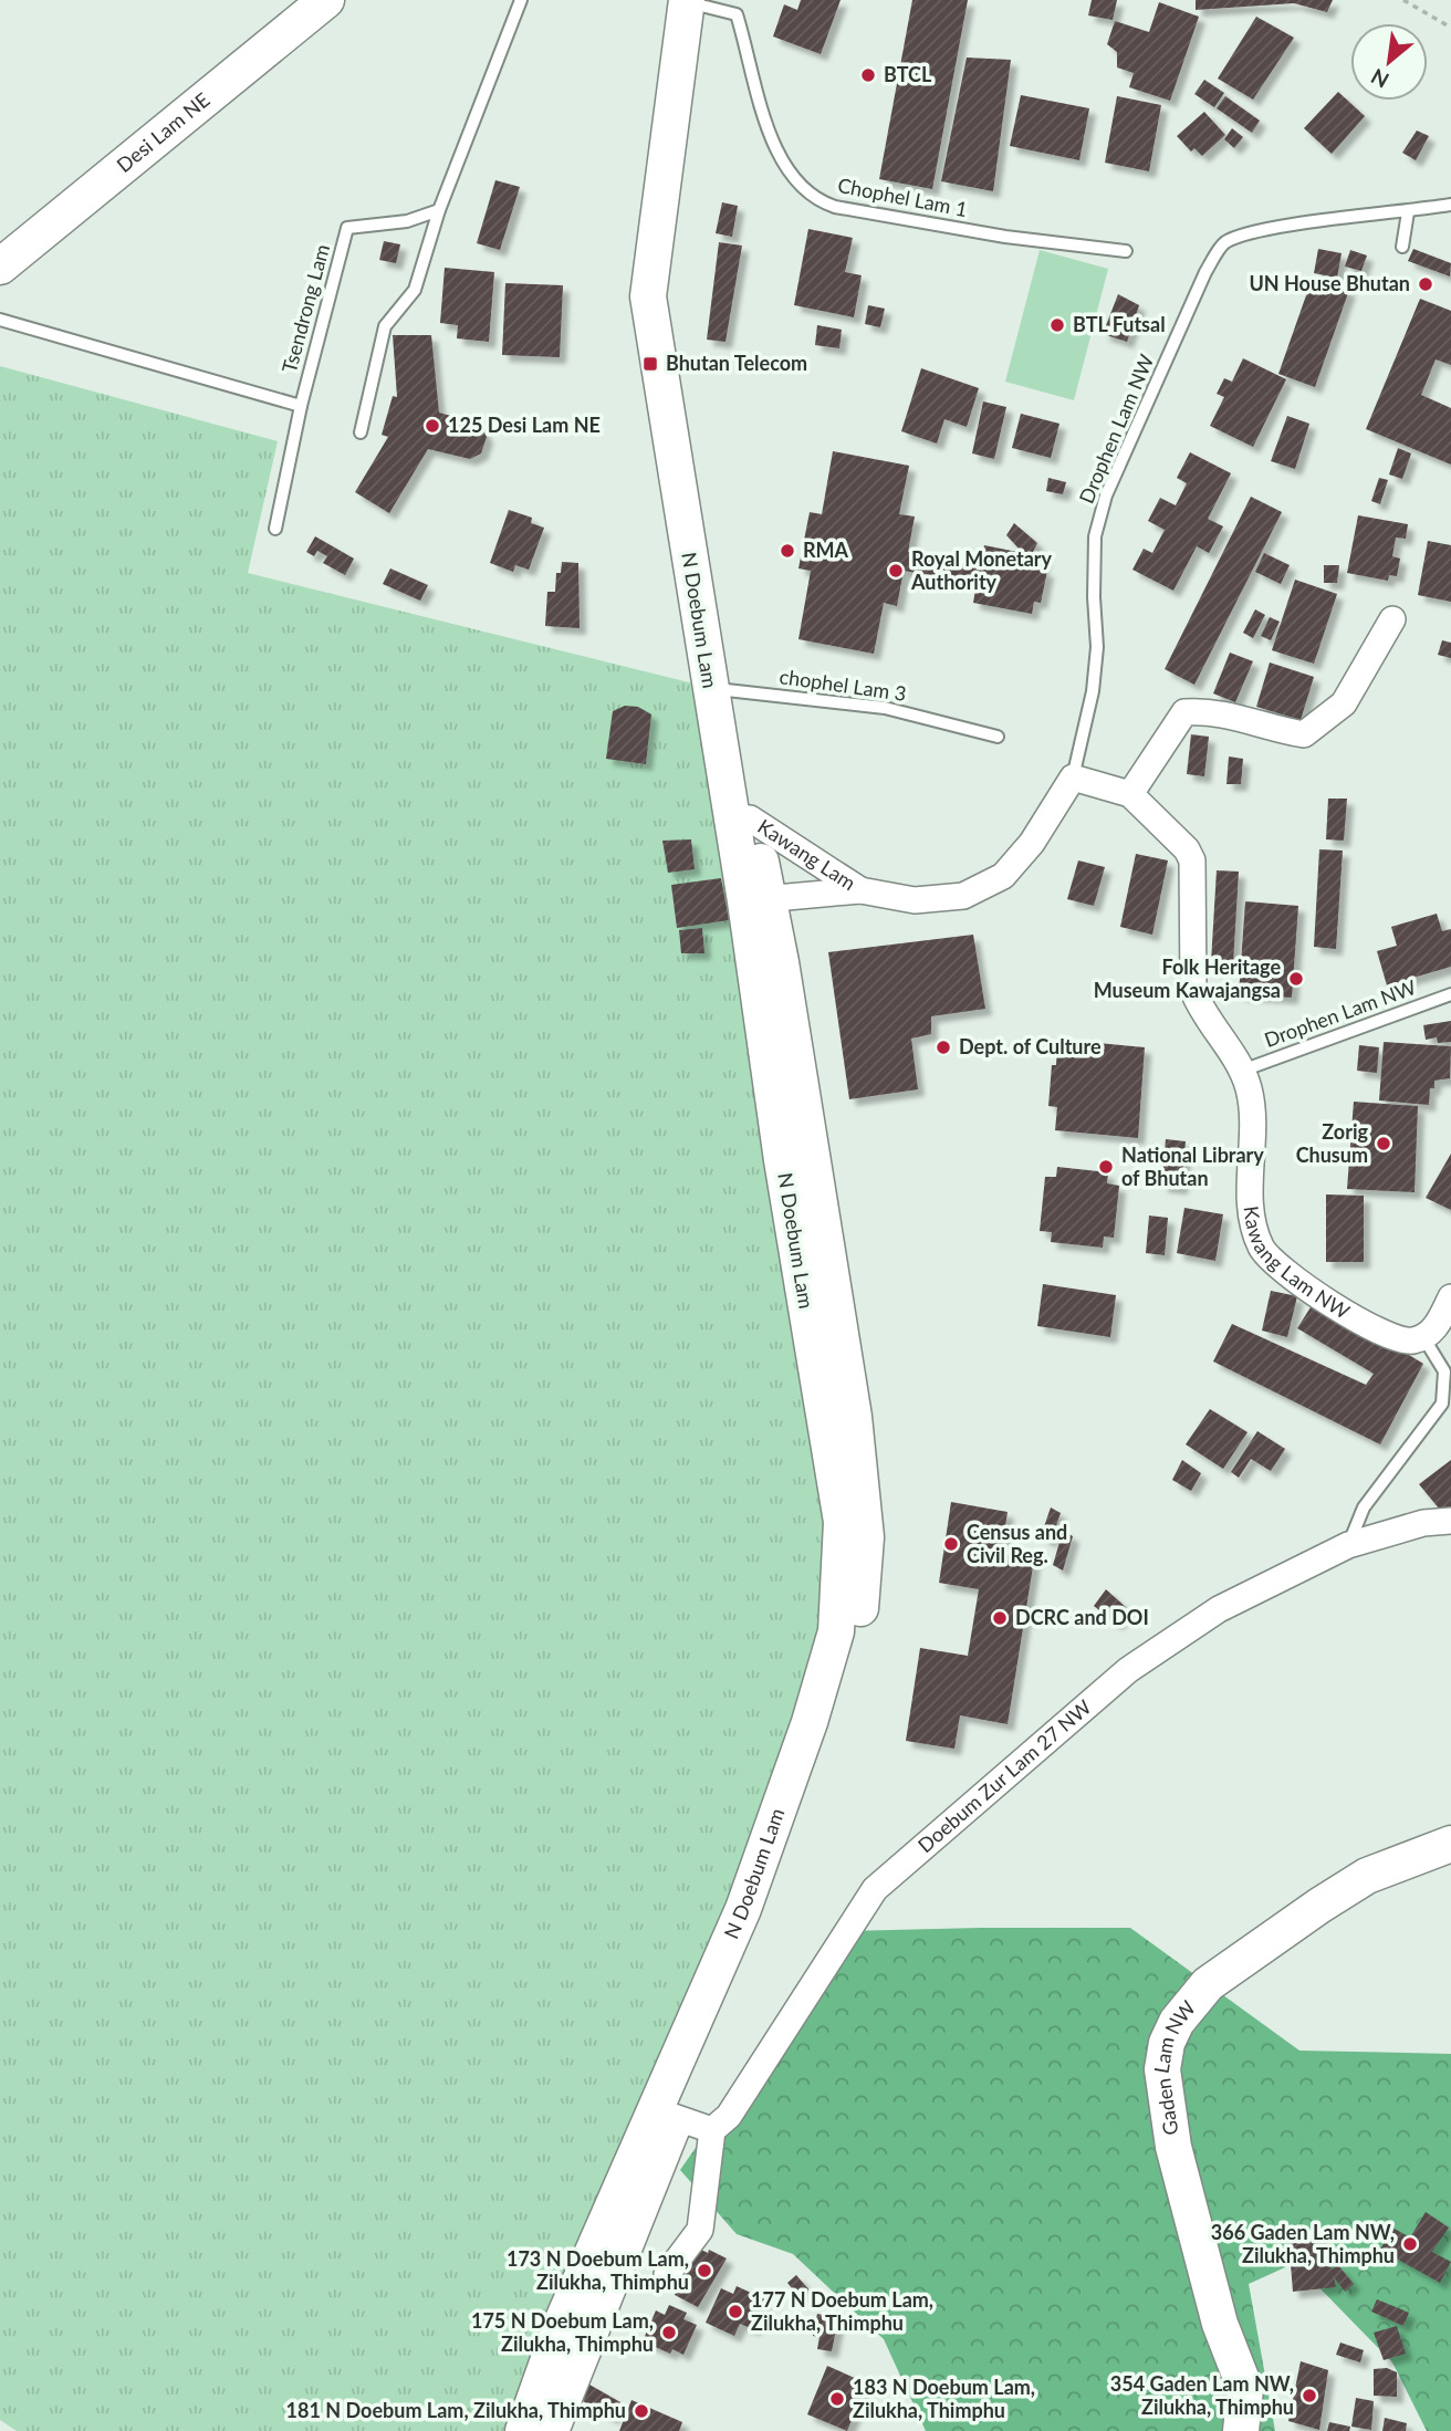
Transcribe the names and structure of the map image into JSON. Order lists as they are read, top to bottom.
{
  "streets": {
    "main road": ["Desi Lam NE", "N Doebum Lam", "Gaden Lam NW"],
    "street": ["Kawang Lam", "Kawang Lam NW", "Doebum Zur Lam 27 NW"],
    "lane": [
      "Chophel Lam 1",
      "Tsendrong Lam",
      "Drophen Lam NW",
      "chophel Lam 3"
    ]
  },
  "crossings": [
    ["Chophel Lam 1", "N Doebum Lam"],
    ["Drophen Lam NW", "Kawang Lam NW"],
    ["N Doebum Lam", "chophel Lam 3"],
    ["N Doebum Lam", "Kawang Lam"]
  ],
  "places": {
    "other": [
      "BTCL",
      "UN House Bhutan",
      "BTL Futsal",
      "125 Desi Lam NE",
      "RMA",
      "Royal Monetary Authority",
      "Folk Heritage Museum Kawajangsa",
      "Dept. of Culture",
      "Zorig Chusum",
      "National Library of Bhutan",
      "Census and Civil Reg.",
      "DCRC and DOI",
      "366 Gaden Lam NW, Zilukha, Thimphu",
      "173 N Doebum Lam, Zilukha, Thimphu",
      "177 N Doebum Lam, Zilukha, Thimphu",
      "175 N Doebum Lam, Zilukha, Thimphu",
      "354 Gaden Lam NW, Zilukha, Thimphu",
      "183 N Doebum Lam, Zilukha, Thimphu",
      "181 N Doebum Lam, Zilukha, Thimphu"
    ],
    "transit": ["Bhutan Telecom"]
  },
  "north": "bottom left"
}
